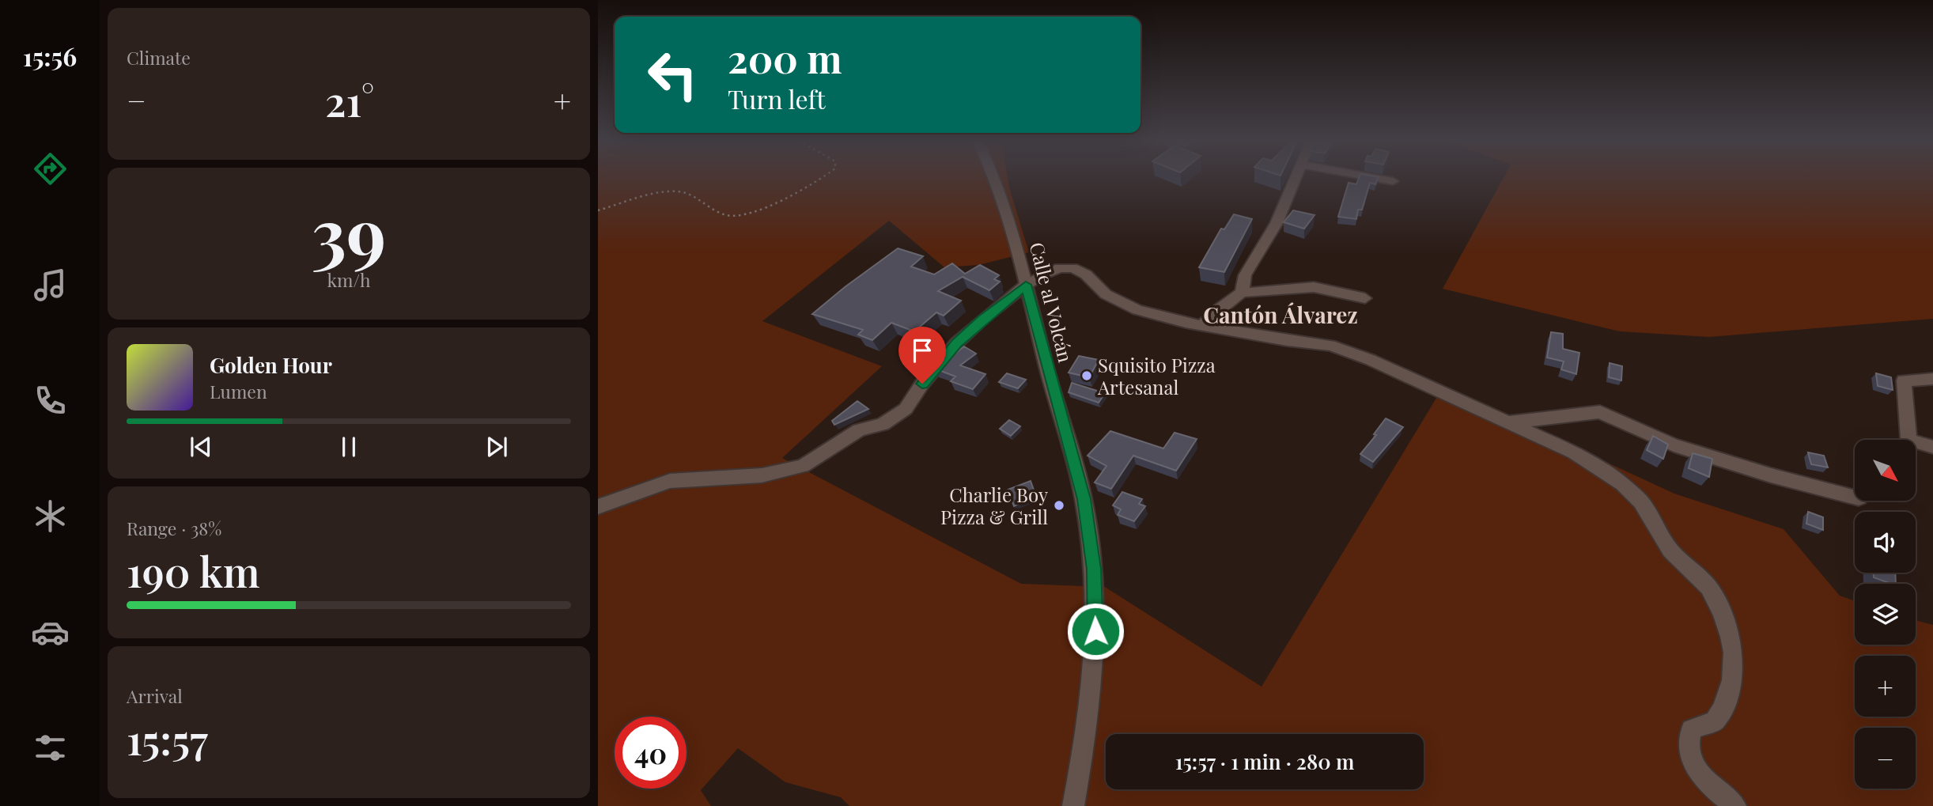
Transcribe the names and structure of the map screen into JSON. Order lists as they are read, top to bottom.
{
  "streets": {
    "street": ["Calle al Volcán"]
  },
  "districts": ["Cantón Álvarez"],
  "places": ["Squisito Pizza Artesanal", "Charlie Boy Pizza & Grill"],
  "north": "bottom right",
  "page": {
    "tabs": "15:56",
    "tile": [
      "Climate",
      ["39", "km/h"],
      ["Range · 38%", "190 km"],
      ["Arrival", "15:57"]
    ],
    "turn": ["200 m", "Turn left"],
    "heat": ["−", "21°", "+"],
    "song": ["Golden Hour", "Lumen"],
    "map_buttons": ["+", "−"],
    "limit": "40",
    "trip": "15:57 · 1 min · 280 m"
  }
}
